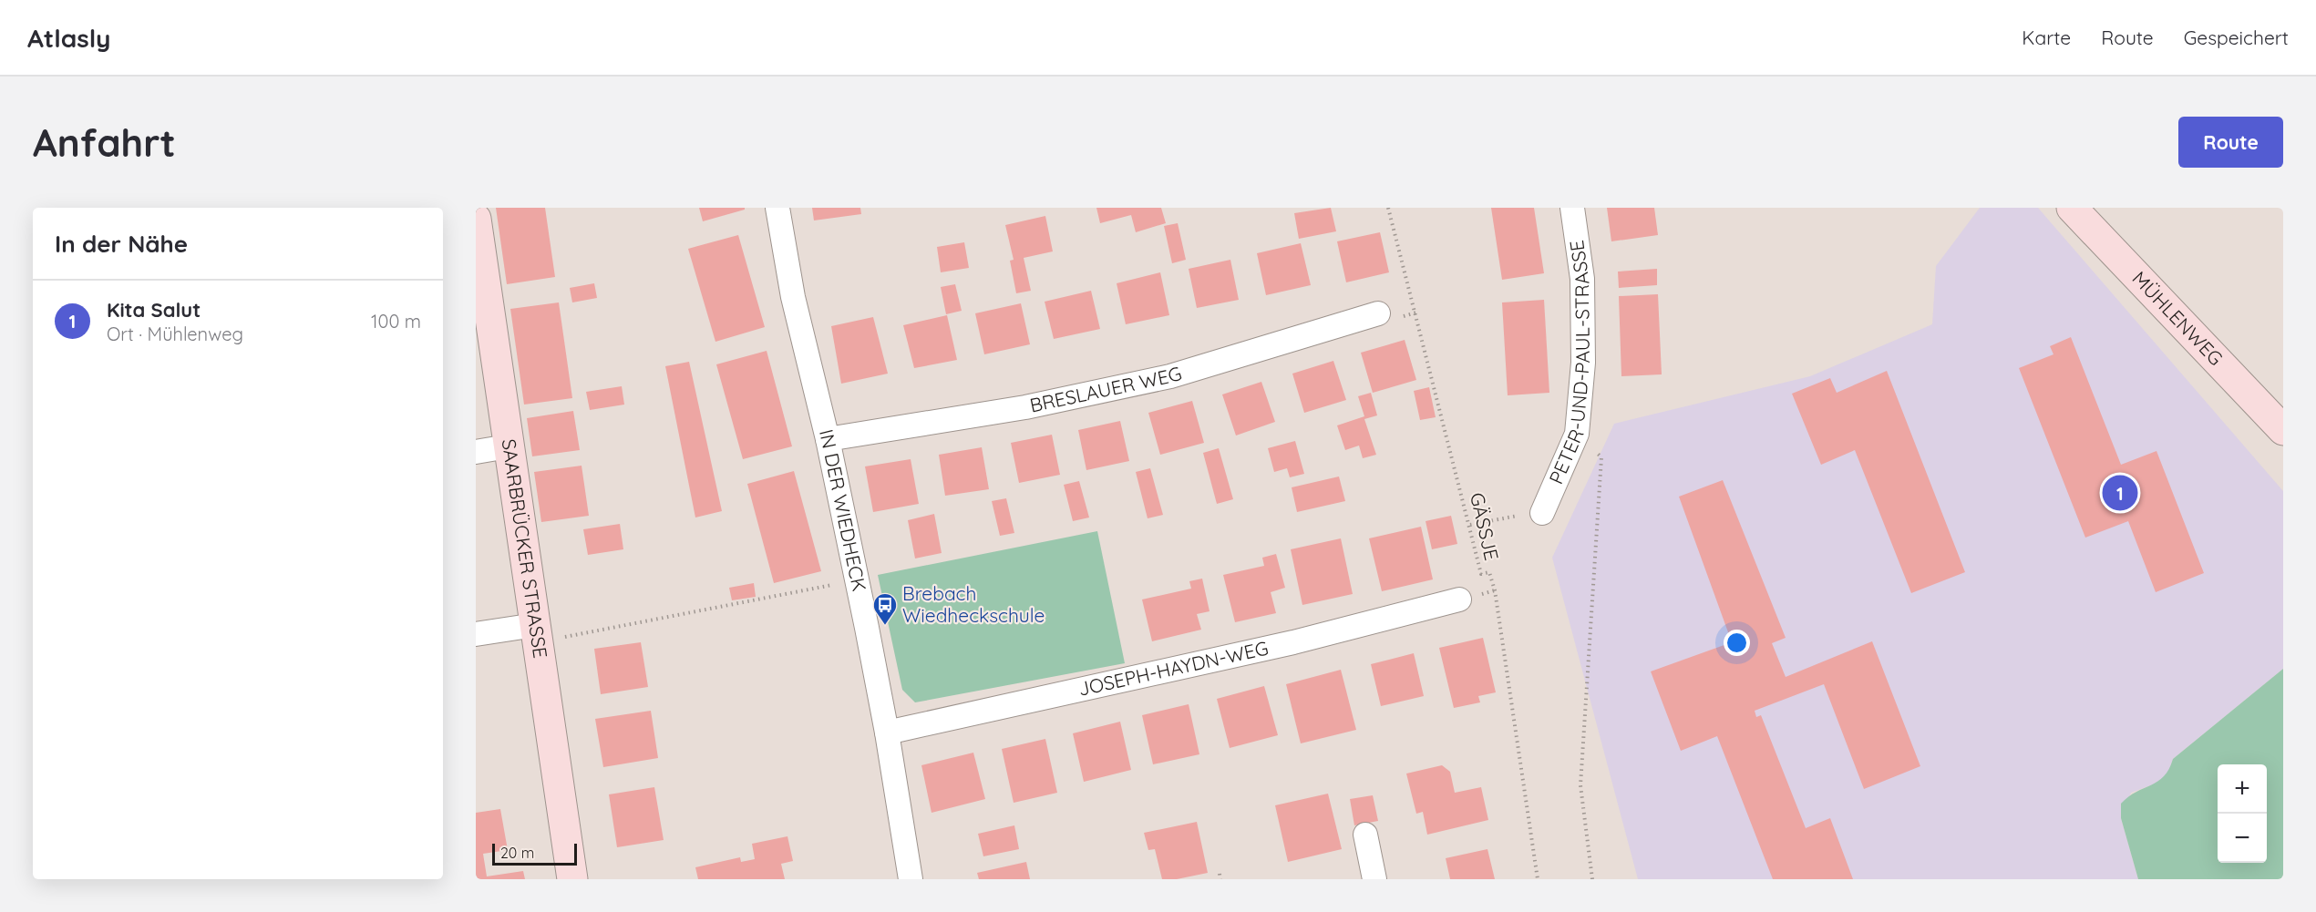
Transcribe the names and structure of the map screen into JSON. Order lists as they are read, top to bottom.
{
  "streets": {
    "main road": ["MÜHLENWEG", "SAARBRÜCKER STRASSE"],
    "street": [
      "PETER-UND-PAUL-STRASSE",
      "BRESLAUER WEG",
      "IN DER WIEDHECK",
      "JOSEPH-HAYDN-WEG"
    ],
    "path": ["GÄSSJE"]
  },
  "crossings": [
    ["BRESLAUER WEG", "IN DER WIEDHECK"],
    ["IN DER WIEDHECK", "JOSEPH-HAYDN-WEG"]
  ],
  "places": {
    "bus stop": ["Brebach Wiedheckschule"]
  },
  "scale_bar": "20 m",
  "page": {
    "header": "Atlasly",
    "nav": ["Karte", "Route", "Gespeichert"],
    "buttons": "Route",
    "title": "Anfahrt",
    "heading": "In der Nähe",
    "list": [
      {
        "mark": "1",
        "name": "Kita Salut",
        "note": "Ort · Mühlenweg",
        "value": "100 m"
      }
    ],
    "pins": "1",
    "map_buttons": ["+", "−"],
    "scale": "20 m"
  }
}
